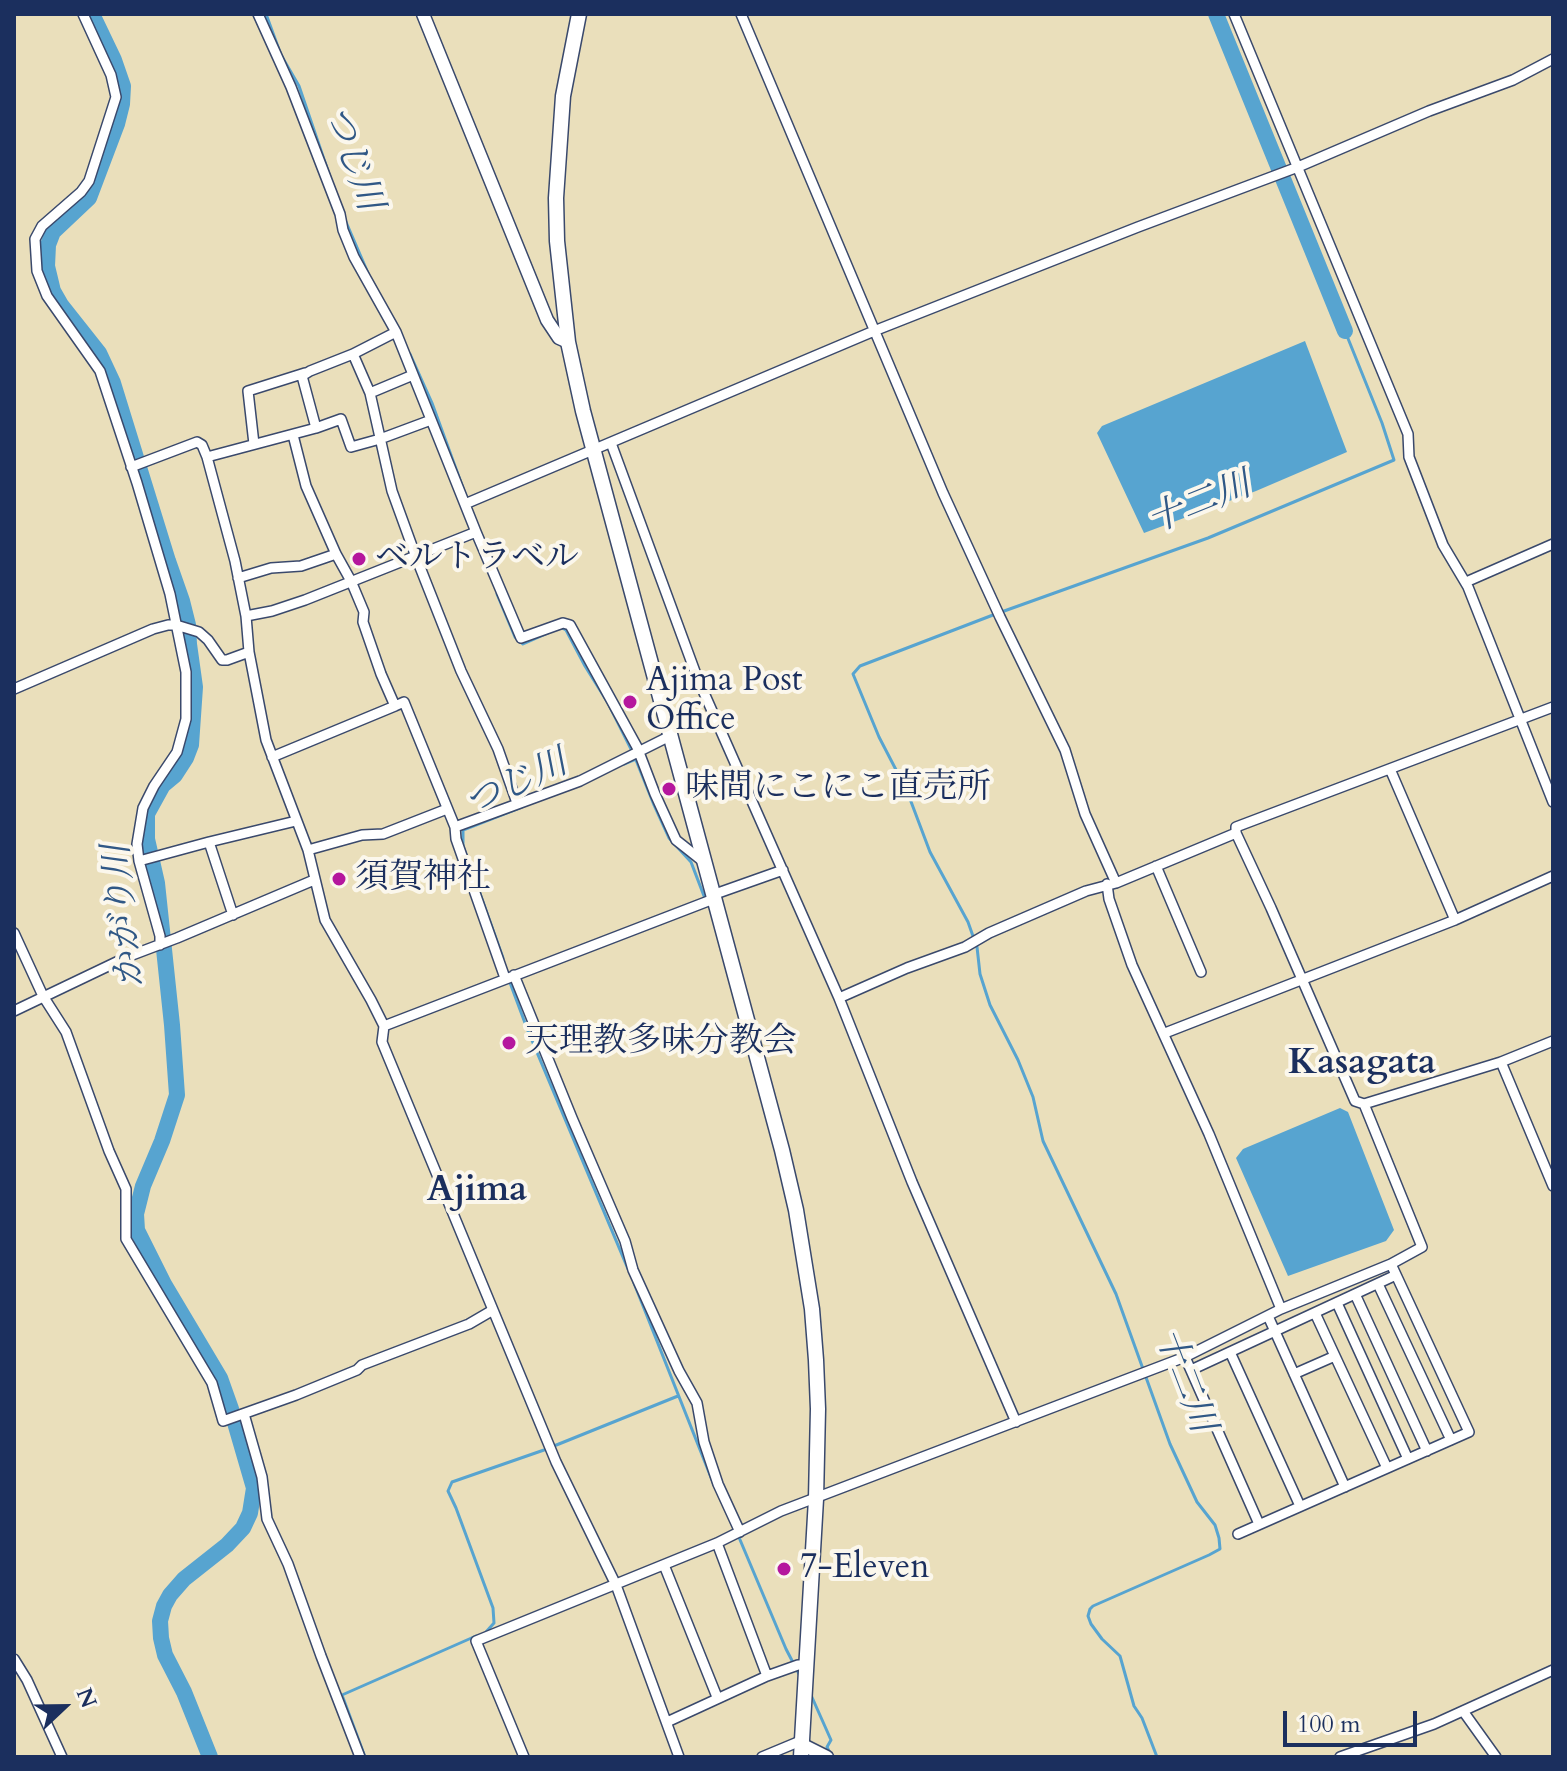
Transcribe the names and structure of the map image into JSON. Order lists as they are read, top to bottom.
{
  "districts": ["Kasagata", "Ajima"],
  "water": ["つじ川", "十二川", "かがり川"],
  "places": [
    "ベルトラベル",
    "Ajima Post Office",
    "味間にこにこ直売所",
    "須賀神社",
    "天理教多味分教会",
    "7-Eleven"
  ],
  "scale_bar": "100 m",
  "north": "right"
}
